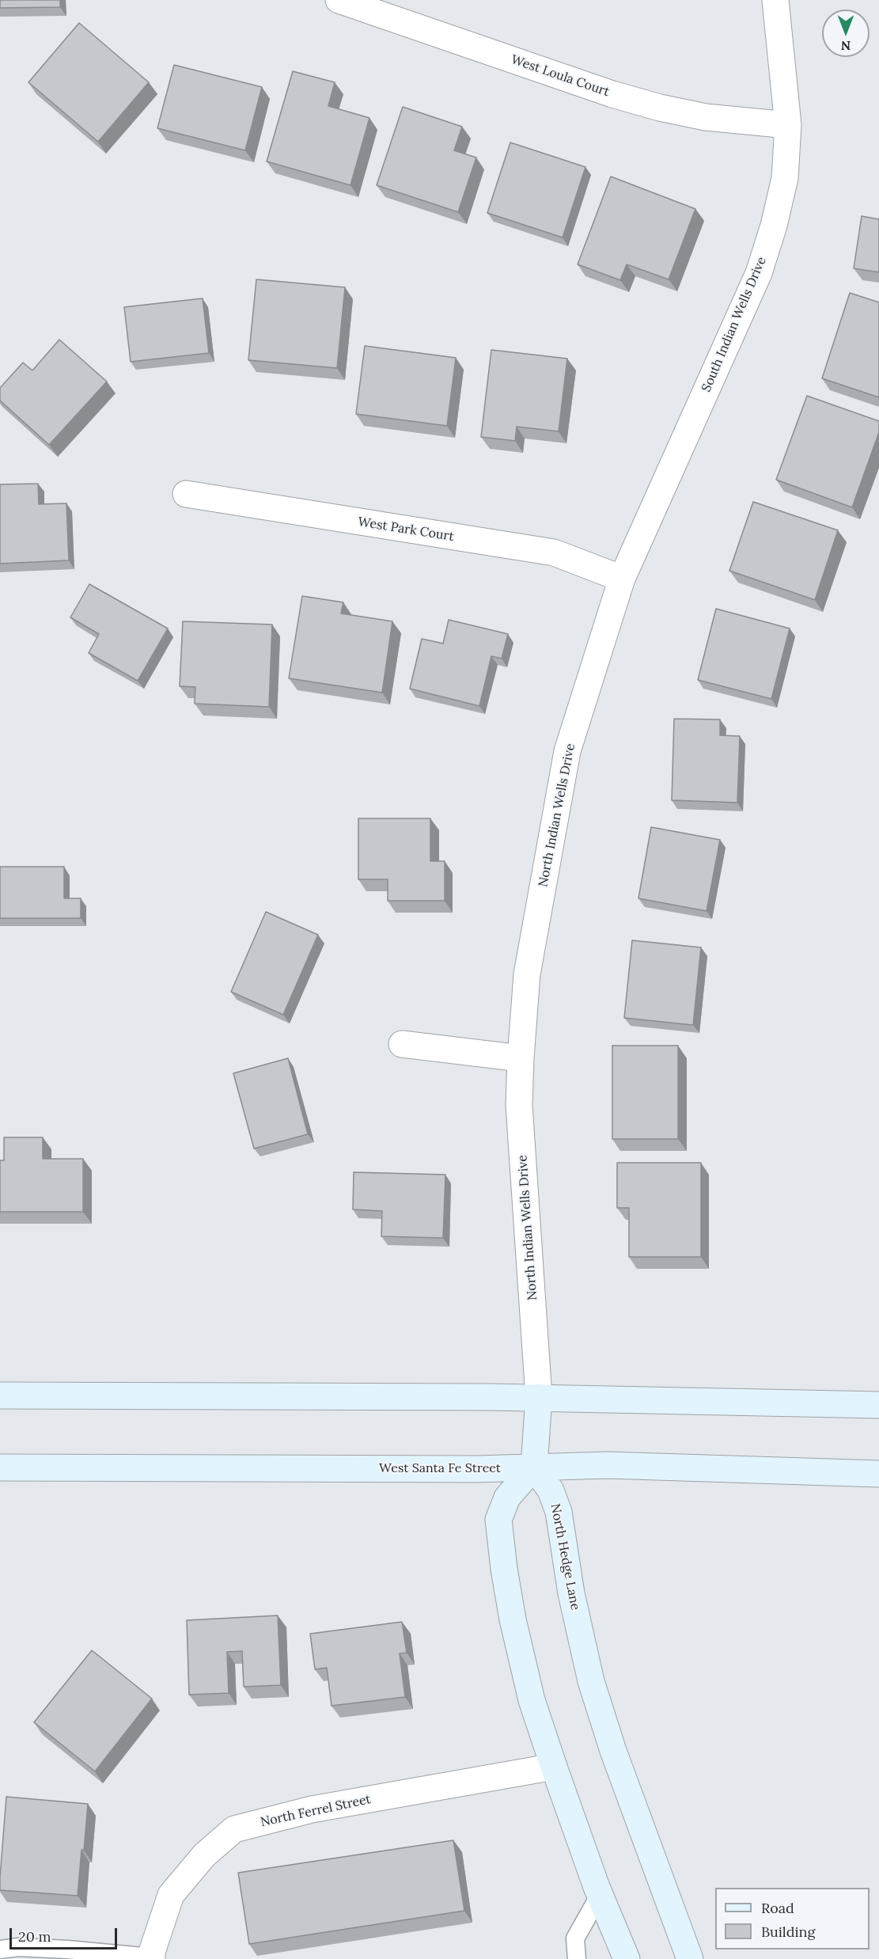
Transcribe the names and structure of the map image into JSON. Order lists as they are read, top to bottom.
{
  "streets": {
    "street": [
      "West Loula Court",
      "South Indian Wells Drive",
      "West Park Court",
      "North Indian Wells Drive",
      "West Santa Fe Street",
      "North Hedge Lane",
      "North Ferrel Street"
    ]
  },
  "crossings": [
    ["West Loula Court", "South Indian Wells Drive"],
    ["South Indian Wells Drive", "West Park Court"],
    ["South Indian Wells Drive", "North Indian Wells Drive"],
    ["West Park Court", "North Indian Wells Drive"],
    ["West Santa Fe Street", "North Hedge Lane"]
  ],
  "legend": ["Road", "Building"],
  "scale_bar": "20 m",
  "north": "bottom"
}
